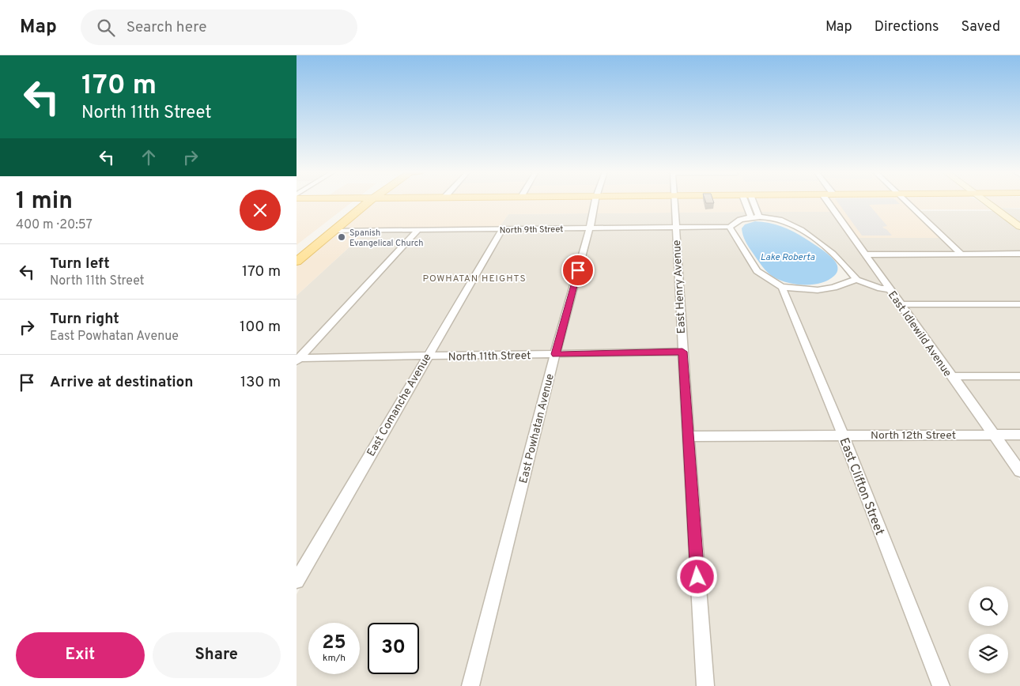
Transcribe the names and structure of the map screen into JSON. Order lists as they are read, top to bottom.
{
  "streets": {
    "street": [
      "North 9th Street",
      "East Henry Avenue",
      "East Idlewild Avenue",
      "North 11th Street",
      "East Comanche Avenue",
      "East Powhatan Avenue",
      "North 12th Street",
      "East Clifton Street"
    ]
  },
  "crossings": [
    ["North 9th Street", "East Henry Avenue"],
    ["North 9th Street", "East Comanche Avenue"],
    ["North 9th Street", "East Powhatan Avenue"],
    ["East Henry Avenue", "North 11th Street"],
    ["East Henry Avenue", "North 12th Street"],
    ["East Idlewild Avenue", "North 12th Street"],
    ["North 11th Street", "East Comanche Avenue"],
    ["North 11th Street", "East Powhatan Avenue"],
    ["North 12th Street", "East Clifton Street"]
  ],
  "districts": ["POWHATAN HEIGHTS"],
  "water": ["Lake Roberta"],
  "places": ["Spanish Evangelical Church"],
  "page": {
    "header": "Map",
    "search": "Search here",
    "nav": ["Map", "Directions", "Saved"],
    "turn": ["170 m", "North 11th Street"],
    "heading": ["1 min", "400 m · 20:57"],
    "list": [
      {
        "name": "Turn left",
        "note": "North 11th Street",
        "value": "170 m"
      },
      {
        "name": "Turn right",
        "note": "East Powhatan Avenue",
        "value": "100 m"
      },
      {
        "name": "Arrive at destination",
        "value": "130 m"
      }
    ],
    "speed": "25 km/h",
    "limit": "30",
    "buttons": ["Exit", "Share"]
  }
}
